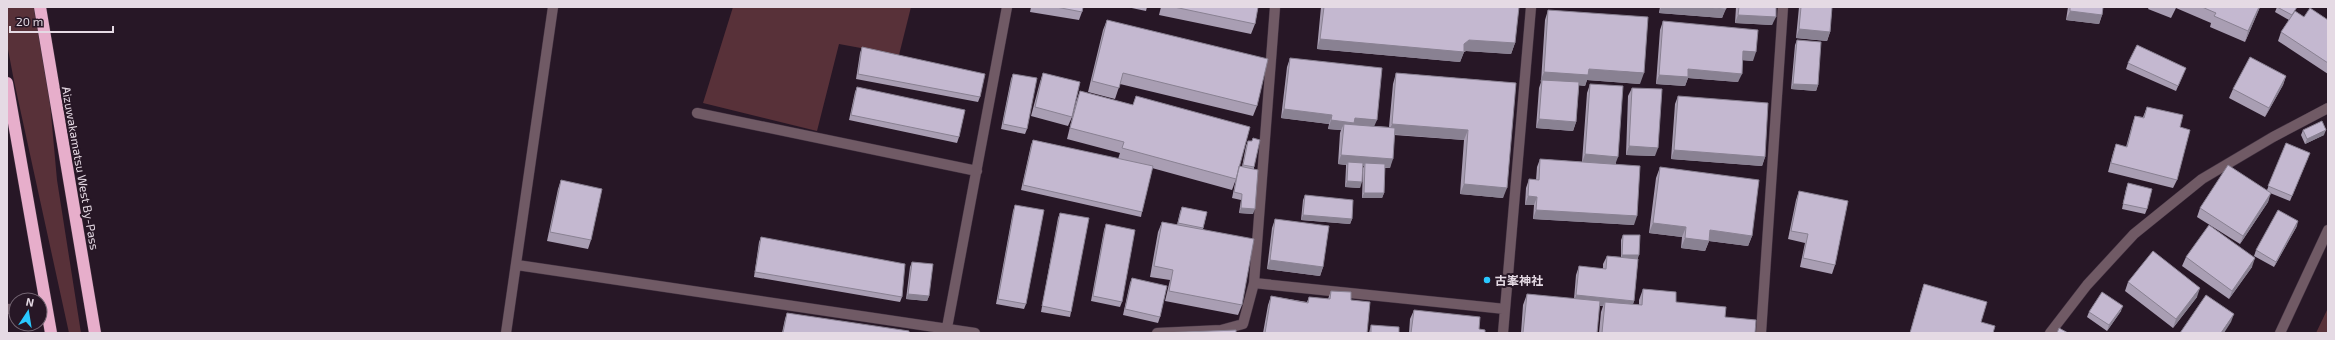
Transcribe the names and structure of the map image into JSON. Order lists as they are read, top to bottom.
{
  "streets": {
    "highway": ["Aizuwakamatsu West By-Pass"]
  },
  "places": ["古峯神社"],
  "scale_bar": "20 m",
  "north": "top"
}
